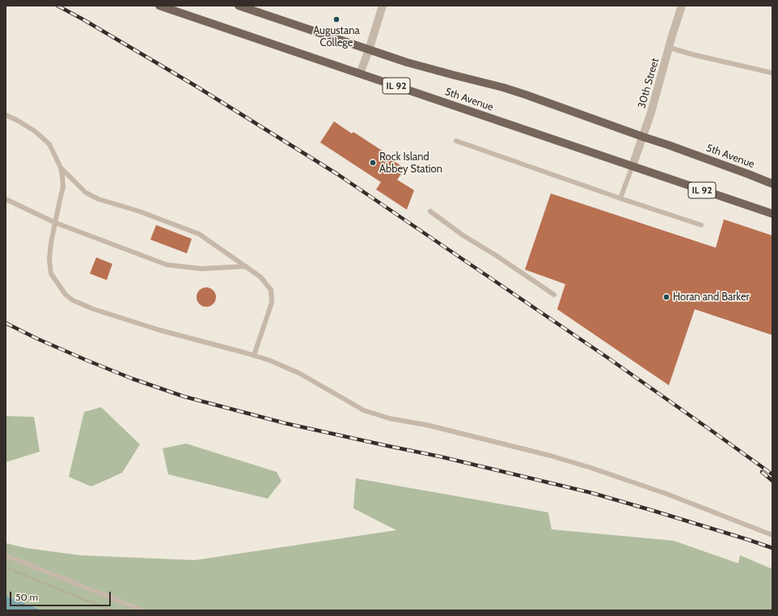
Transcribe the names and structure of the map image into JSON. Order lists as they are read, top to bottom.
{
  "streets": {
    "main road": ["IL 92", "5th Avenue"],
    "street": ["30th Street"]
  },
  "crossings": [
    ["30th Street", "5th Avenue"]
  ],
  "places": ["Augustana College", "Rock Island Abbey Station", "Horan and Barker"],
  "scale_bar": "50 m"
}
